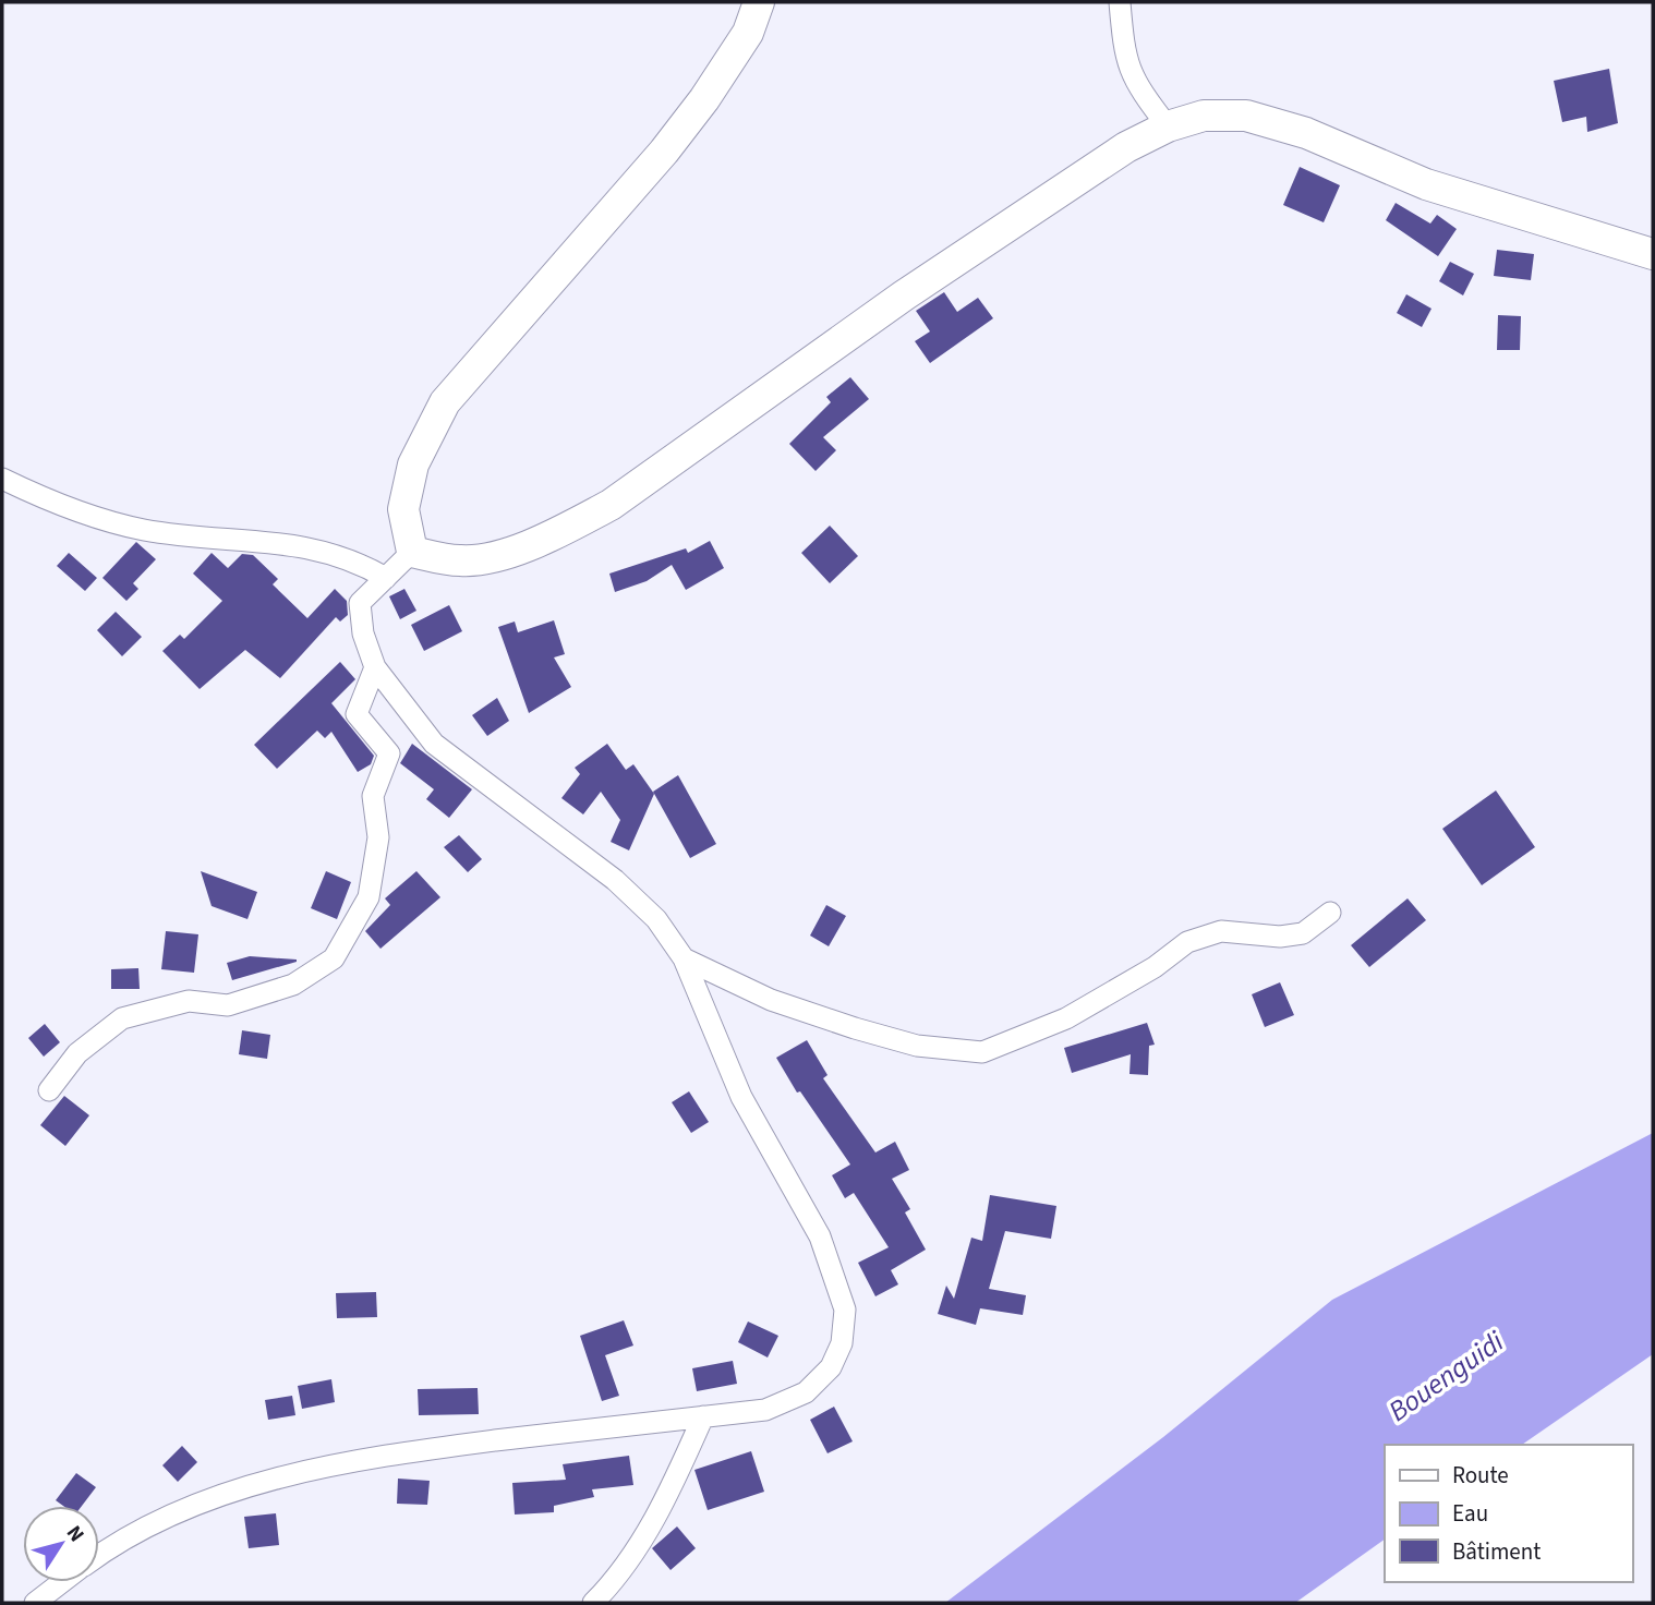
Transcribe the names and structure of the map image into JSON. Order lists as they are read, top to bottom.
{
  "water": ["Bouenguidi"],
  "legend": ["Route", "Eau", "Bâtiment"],
  "north": "top right"
}
